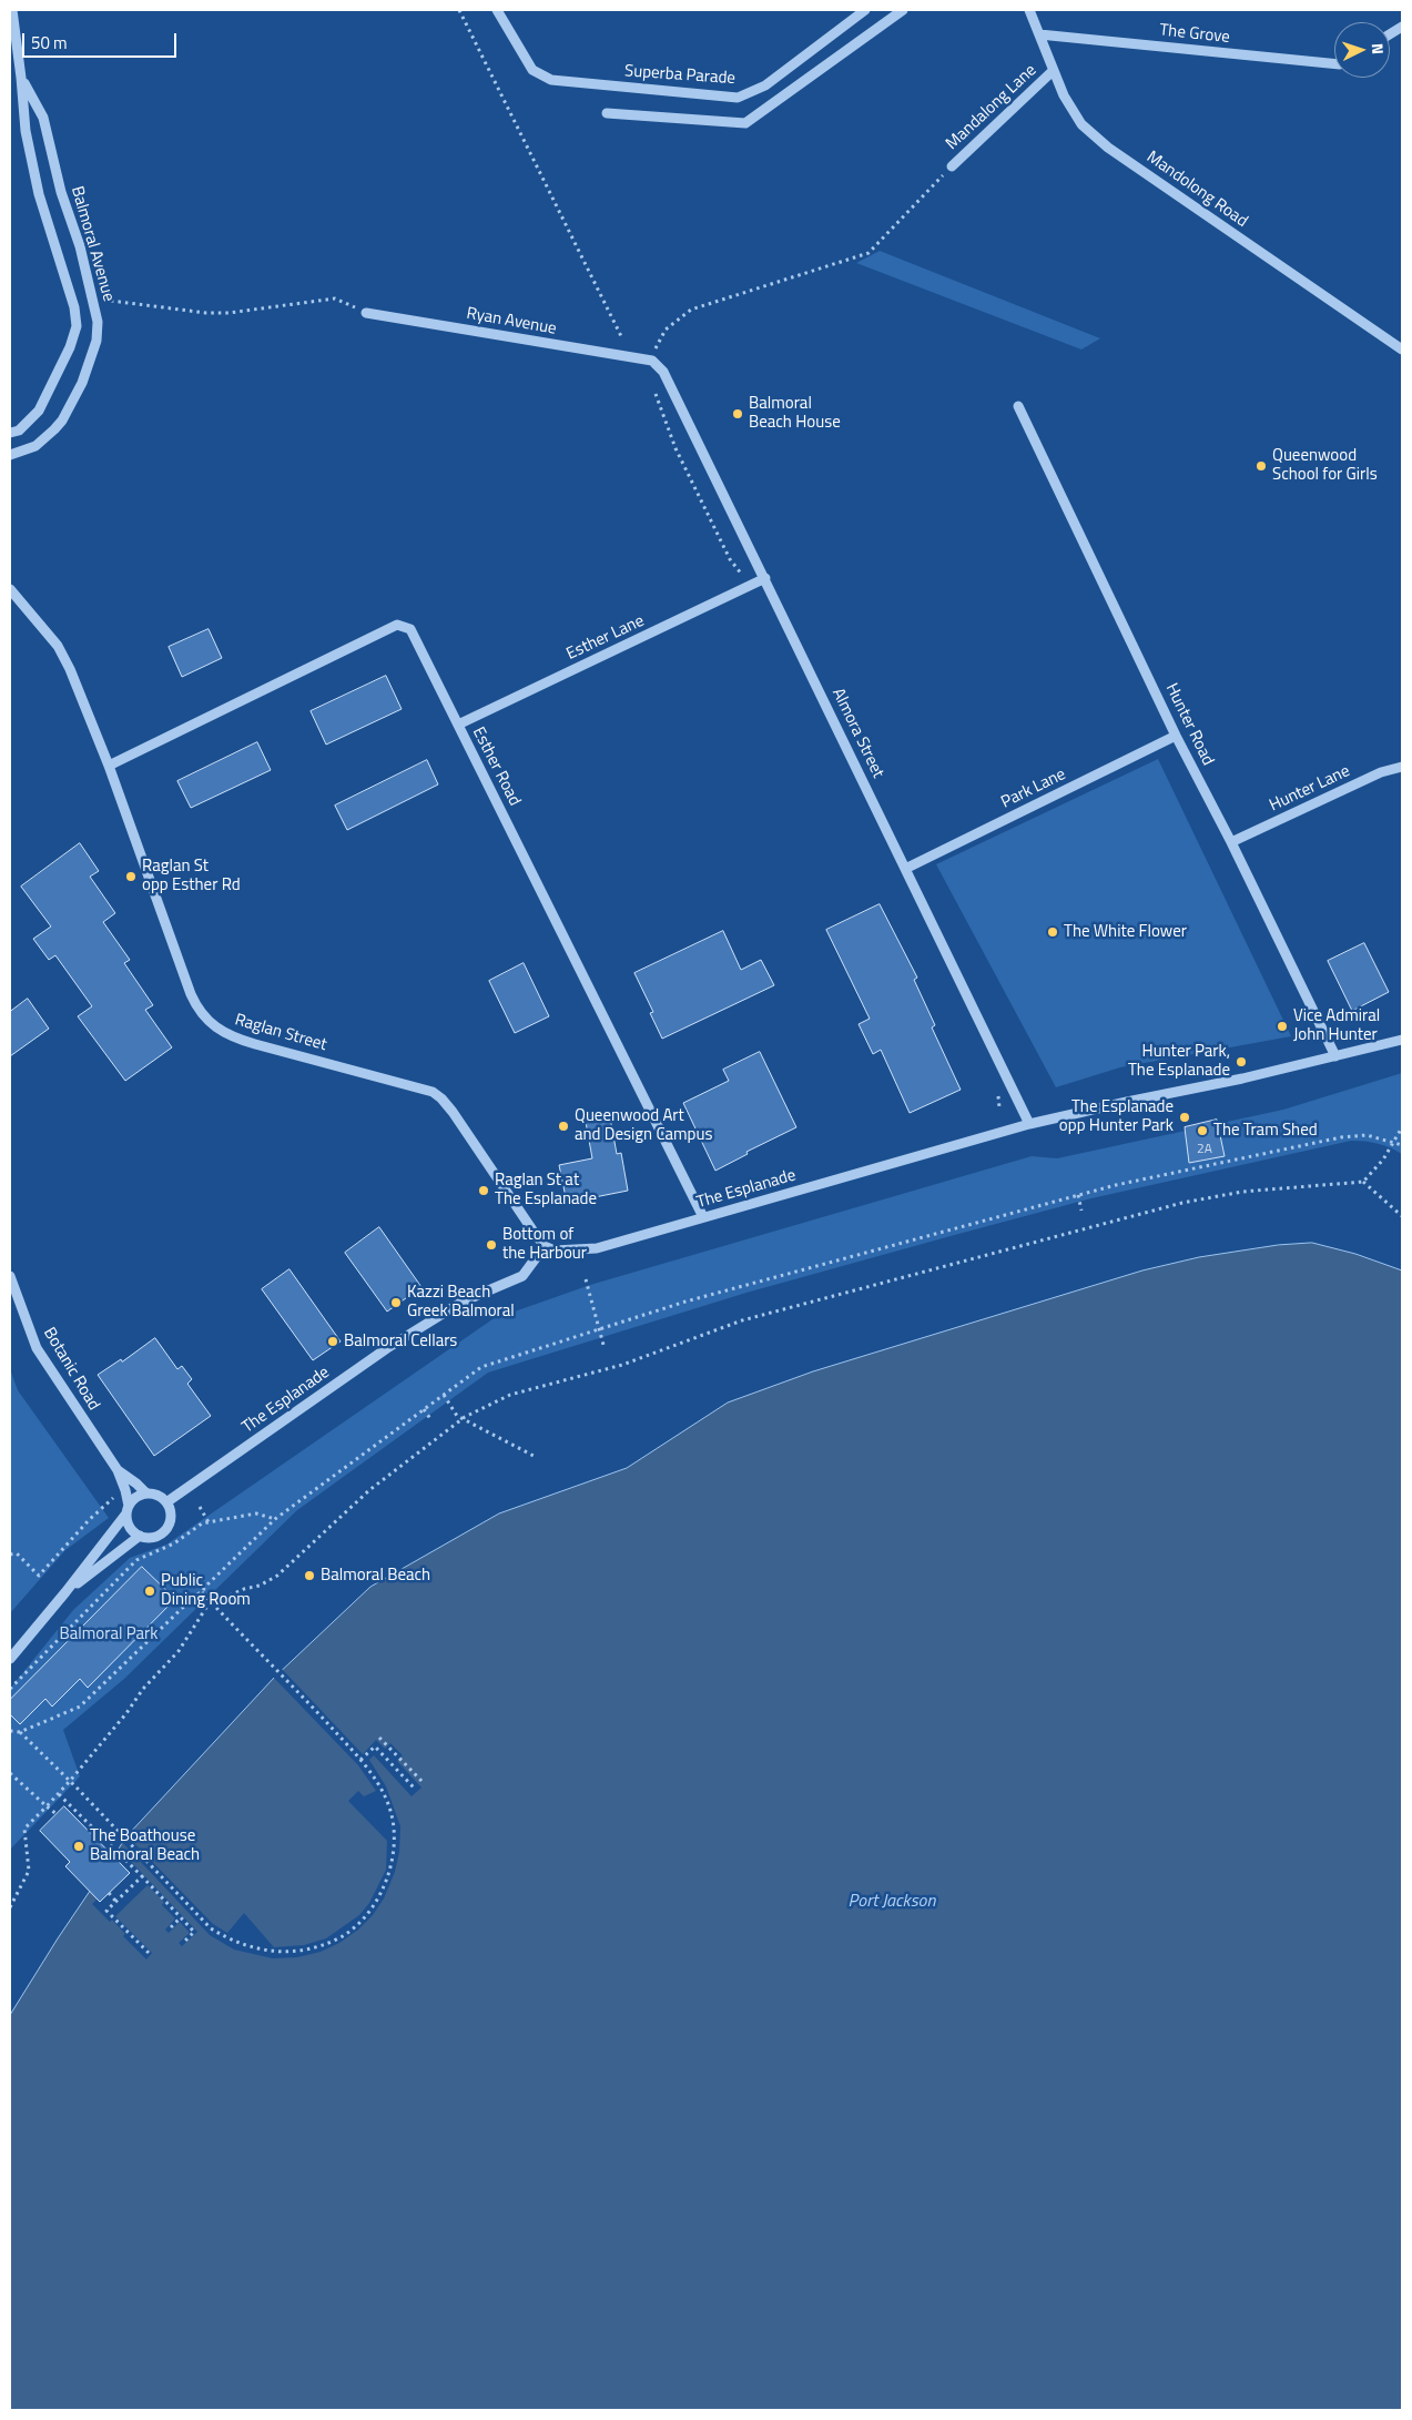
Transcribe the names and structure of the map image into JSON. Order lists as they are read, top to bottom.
{
  "streets": {
    "street": [
      "The Grove",
      "Superba Parade",
      "Mandalong Lane",
      "Mandolong Road",
      "Balmoral Avenue",
      "Ryan Avenue",
      "Esther Lane",
      "Hunter Road",
      "Almora Street",
      "Esther Road",
      "Park Lane",
      "Hunter Lane",
      "Raglan Street",
      "The Esplanade",
      "Botanic Road"
    ]
  },
  "crossings": [
    ["The Grove", "Mandolong Road"],
    ["Mandalong Lane", "Mandolong Road"],
    ["Ryan Avenue", "Almora Street"],
    ["Esther Lane", "Almora Street"],
    ["Esther Lane", "Esther Road"],
    ["Hunter Road", "Park Lane"],
    ["Hunter Road", "Hunter Lane"],
    ["Hunter Road", "The Esplanade"],
    ["Almora Street", "Park Lane"],
    ["Almora Street", "The Esplanade"],
    ["Esther Road", "Raglan Street"],
    ["Esther Road", "The Esplanade"],
    ["Raglan Street", "The Esplanade"],
    ["The Esplanade", "Botanic Road"]
  ],
  "water": ["Port Jackson"],
  "parks": ["Balmoral Park"],
  "places": [
    "Balmoral Beach House",
    "Queenwood School for Girls",
    "Raglan St opp Esther Rd",
    "The White Flower",
    "Vice Admiral John Hunter",
    "Hunter Park, The Esplanade",
    "The Esplanade opp Hunter Park",
    "Queenwood Art and Design Campus",
    "The Tram Shed",
    "Raglan St at The Esplanade",
    "Bottom of the Harbour",
    "Kazzi Beach Greek Balmoral",
    "Balmoral Cellars",
    "Balmoral Beach",
    "Public Dining Room",
    "The Boathouse Balmoral Beach"
  ],
  "house_numbers": ["2A"],
  "scale_bar": "50 m",
  "north": "right"
}
